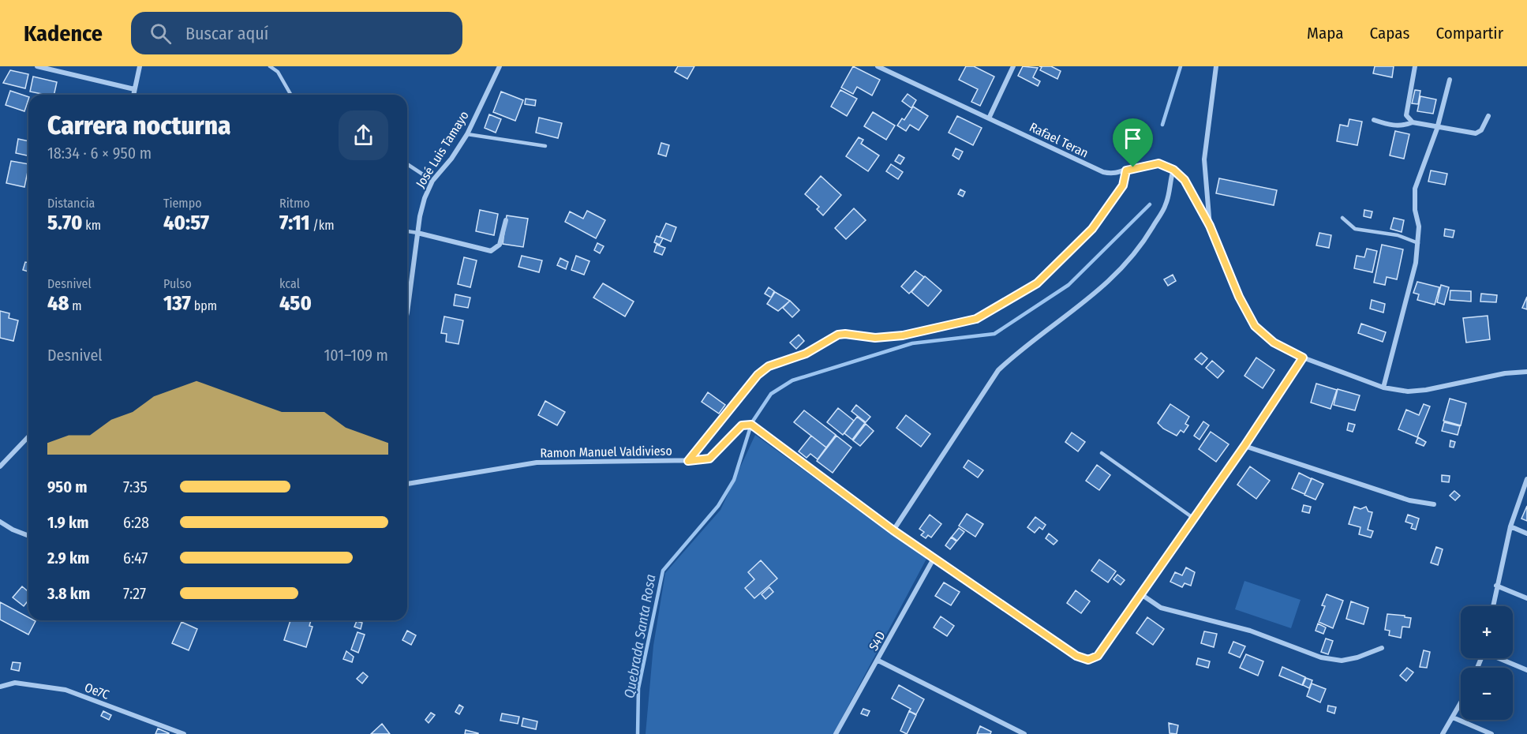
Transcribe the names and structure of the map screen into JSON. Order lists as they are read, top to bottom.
{
  "streets": {
    "street": [
      "Rafael Teran",
      "José Luis Tamayo",
      "Ramon Manuel Valdivieso",
      "S4D",
      "Oe7C"
    ]
  },
  "crossings": [
    ["Ramon Manuel Valdivieso", "S4D"]
  ],
  "water": ["Quebrada Santa Rosa"],
  "page": {
    "header": "Kadence",
    "search": "Buscar aquí",
    "nav": ["Mapa", "Capas", "Compartir"],
    "heading": ["Carrera nocturna", "18:34 · 6 × 950 m"],
    "stats": [
      ["Distancia", "5.70 km"],
      ["Tiempo", "40:57"],
      ["Ritmo", "7:11 /km"],
      ["Desnivel", "48 m"],
      ["Pulso", "137 bpm"],
      ["kcal", "450"]
    ],
    "chart": ["Desnivel", "101–109 m"],
    "list": [
      {
        "name": "950 m",
        "note": "7:35"
      },
      {
        "name": "1.9 km",
        "note": "6:28"
      },
      {
        "name": "2.9 km",
        "note": "6:47"
      },
      {
        "name": "3.8 km",
        "note": "7:27"
      }
    ],
    "map_buttons": ["+", "−"]
  }
}
